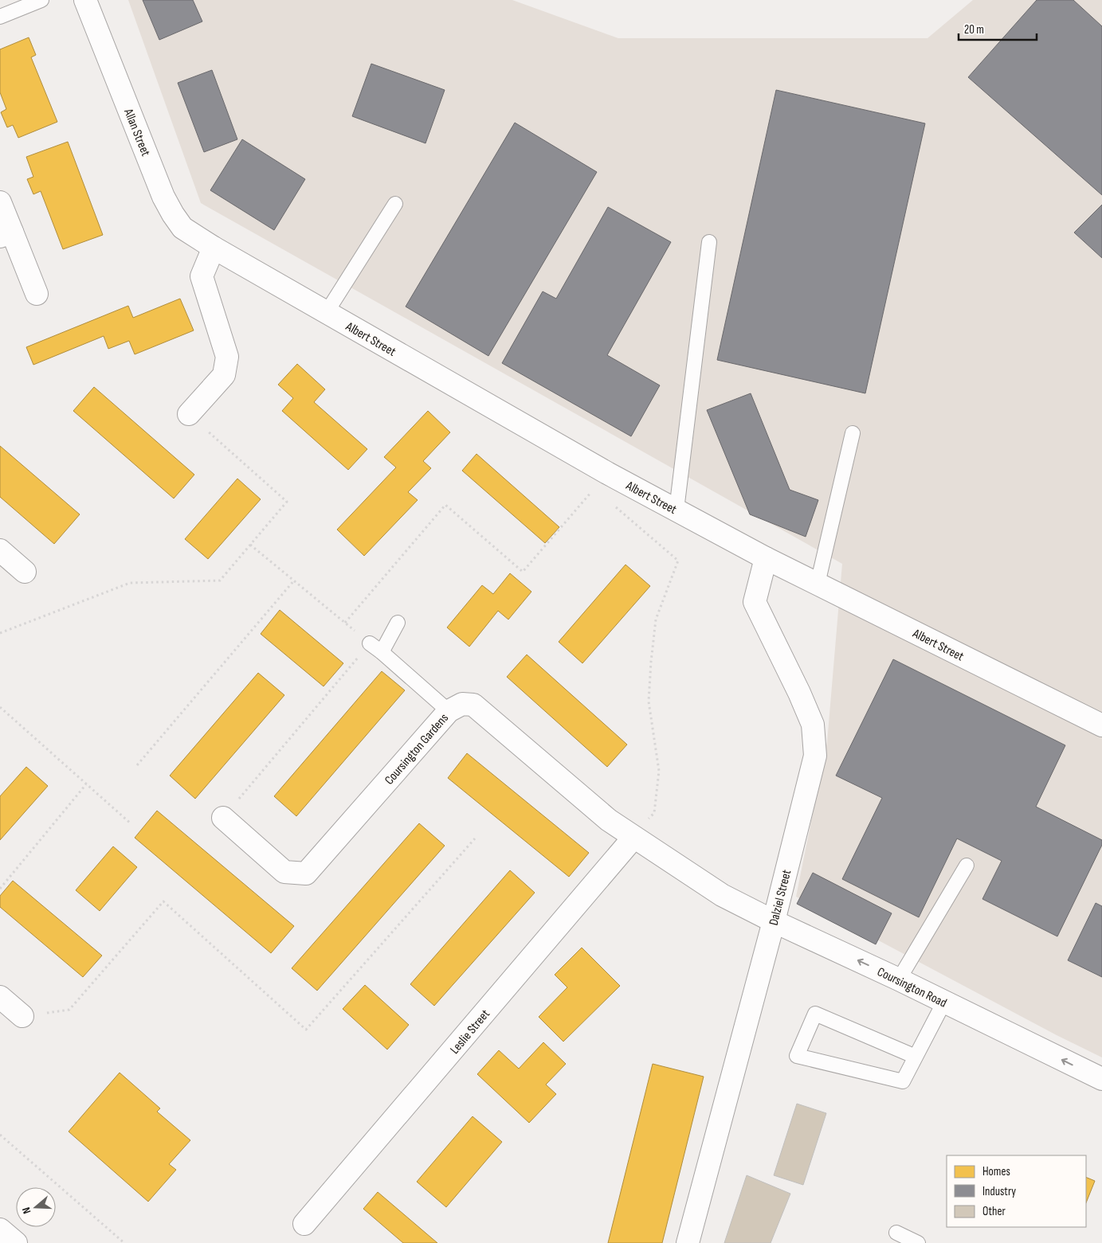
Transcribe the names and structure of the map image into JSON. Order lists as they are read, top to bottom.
{
  "streets": {
    "street": [
      "Allan Street",
      "Albert Street",
      "Coursington Gardens",
      "Dalziel Street",
      "Coursington Road",
      "Leslie Street"
    ]
  },
  "crossings": [
    ["Allan Street", "Albert Street"],
    ["Albert Street", "Dalziel Street"],
    ["Coursington Gardens", "Coursington Road"],
    ["Coursington Gardens", "Leslie Street"],
    ["Dalziel Street", "Coursington Road"]
  ],
  "one_way": ["Coursington Road"],
  "legend": ["Homes", "Industry", "Other"],
  "scale_bar": "20 m",
  "north": "left"
}
